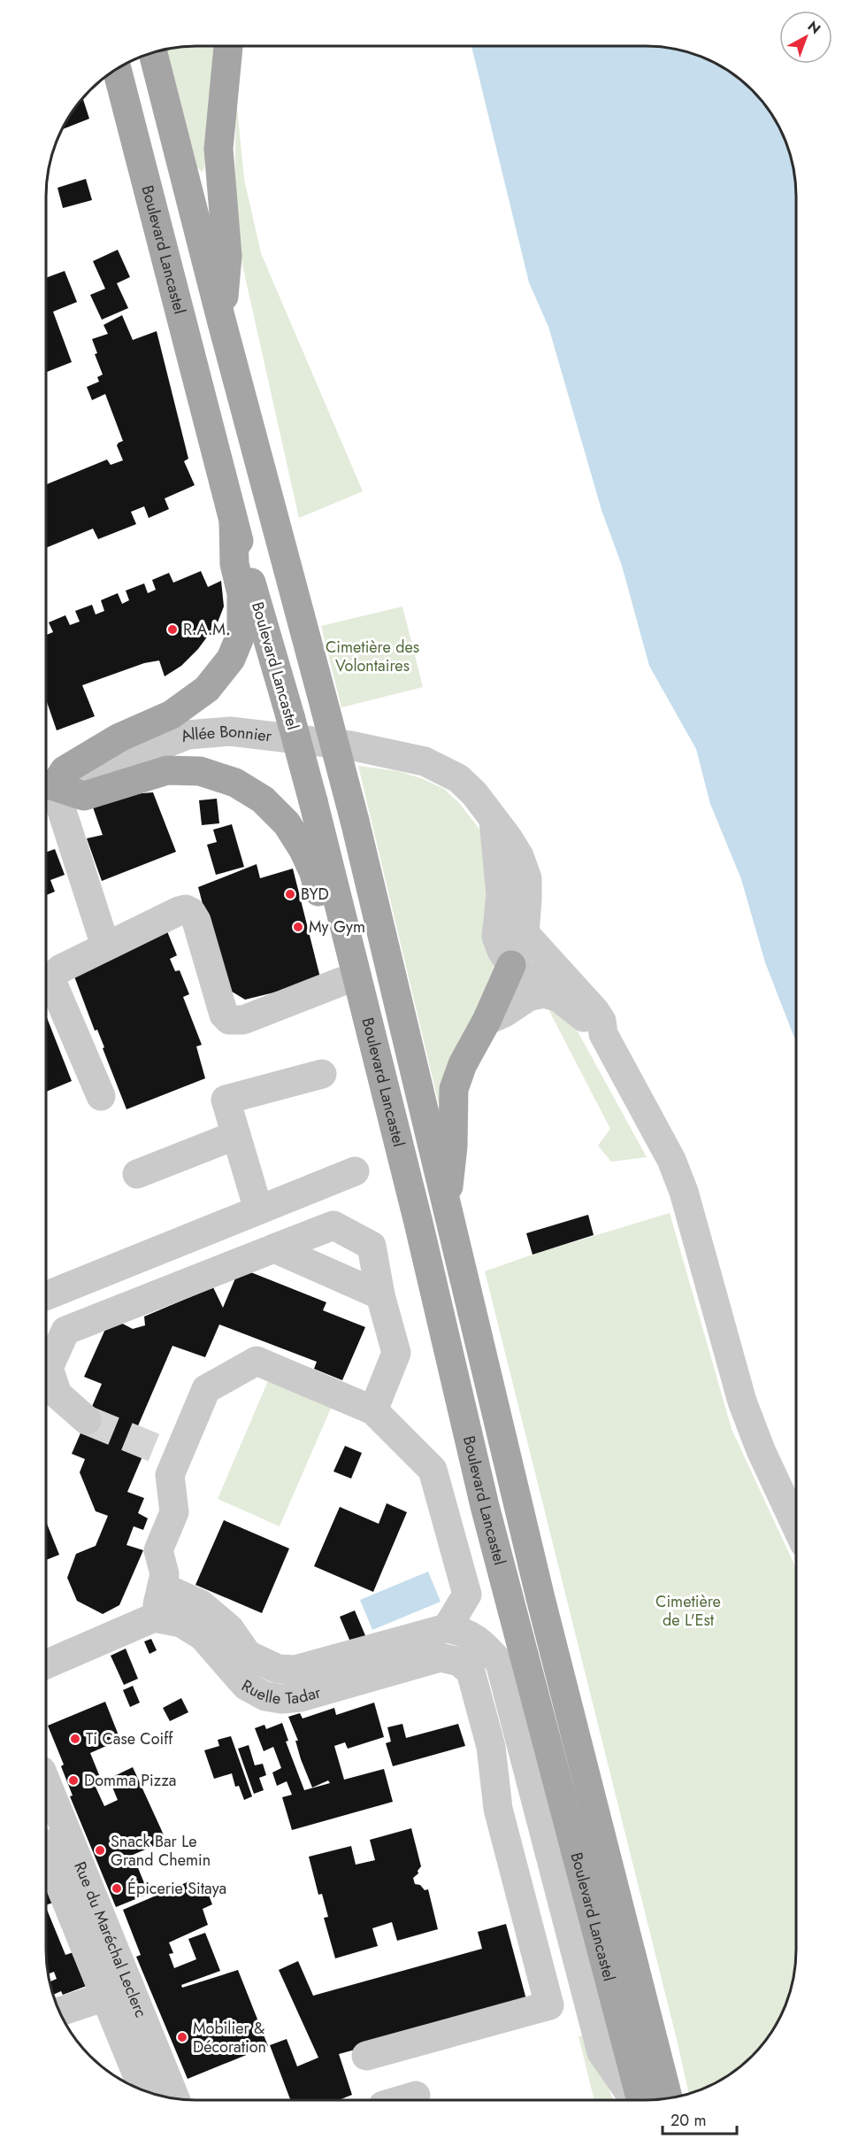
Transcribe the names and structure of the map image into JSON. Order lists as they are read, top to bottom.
{
  "streets": {
    "main road": ["Boulevard Lancastel"],
    "street": ["Allée Bonnier", "Ruelle Tadar", "Rue du Maréchal Leclerc"]
  },
  "parks": ["Cimetière des Volontaires", "Cimetière de L'Est"],
  "places": [
    "R.A.M.",
    "BYD",
    "My Gym",
    "Ti Case Coiff",
    "Domma Pizza",
    "Snack Bar Le Grand Chemin",
    "Épicerie Sitaya",
    "Mobilier & Décoration"
  ],
  "scale_bar": "20 m",
  "north": "top right"
}
